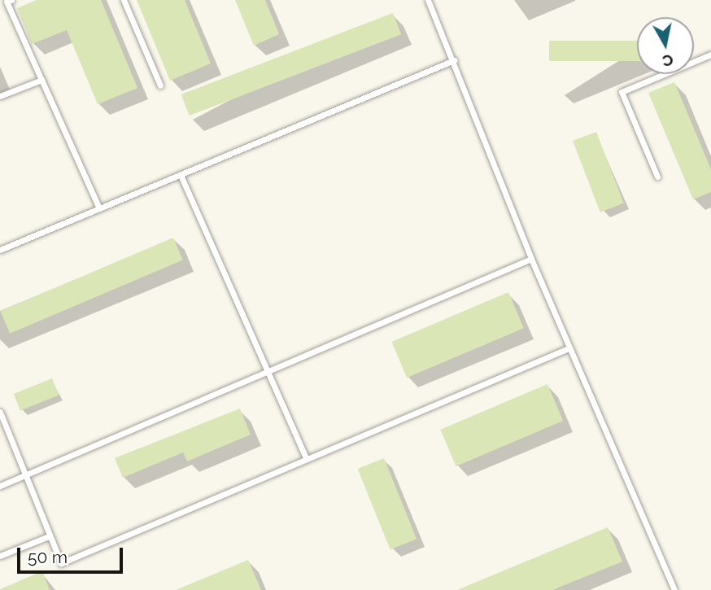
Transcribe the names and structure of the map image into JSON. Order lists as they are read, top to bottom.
{
  "scale_bar": "50 m",
  "north": "bottom"
}
